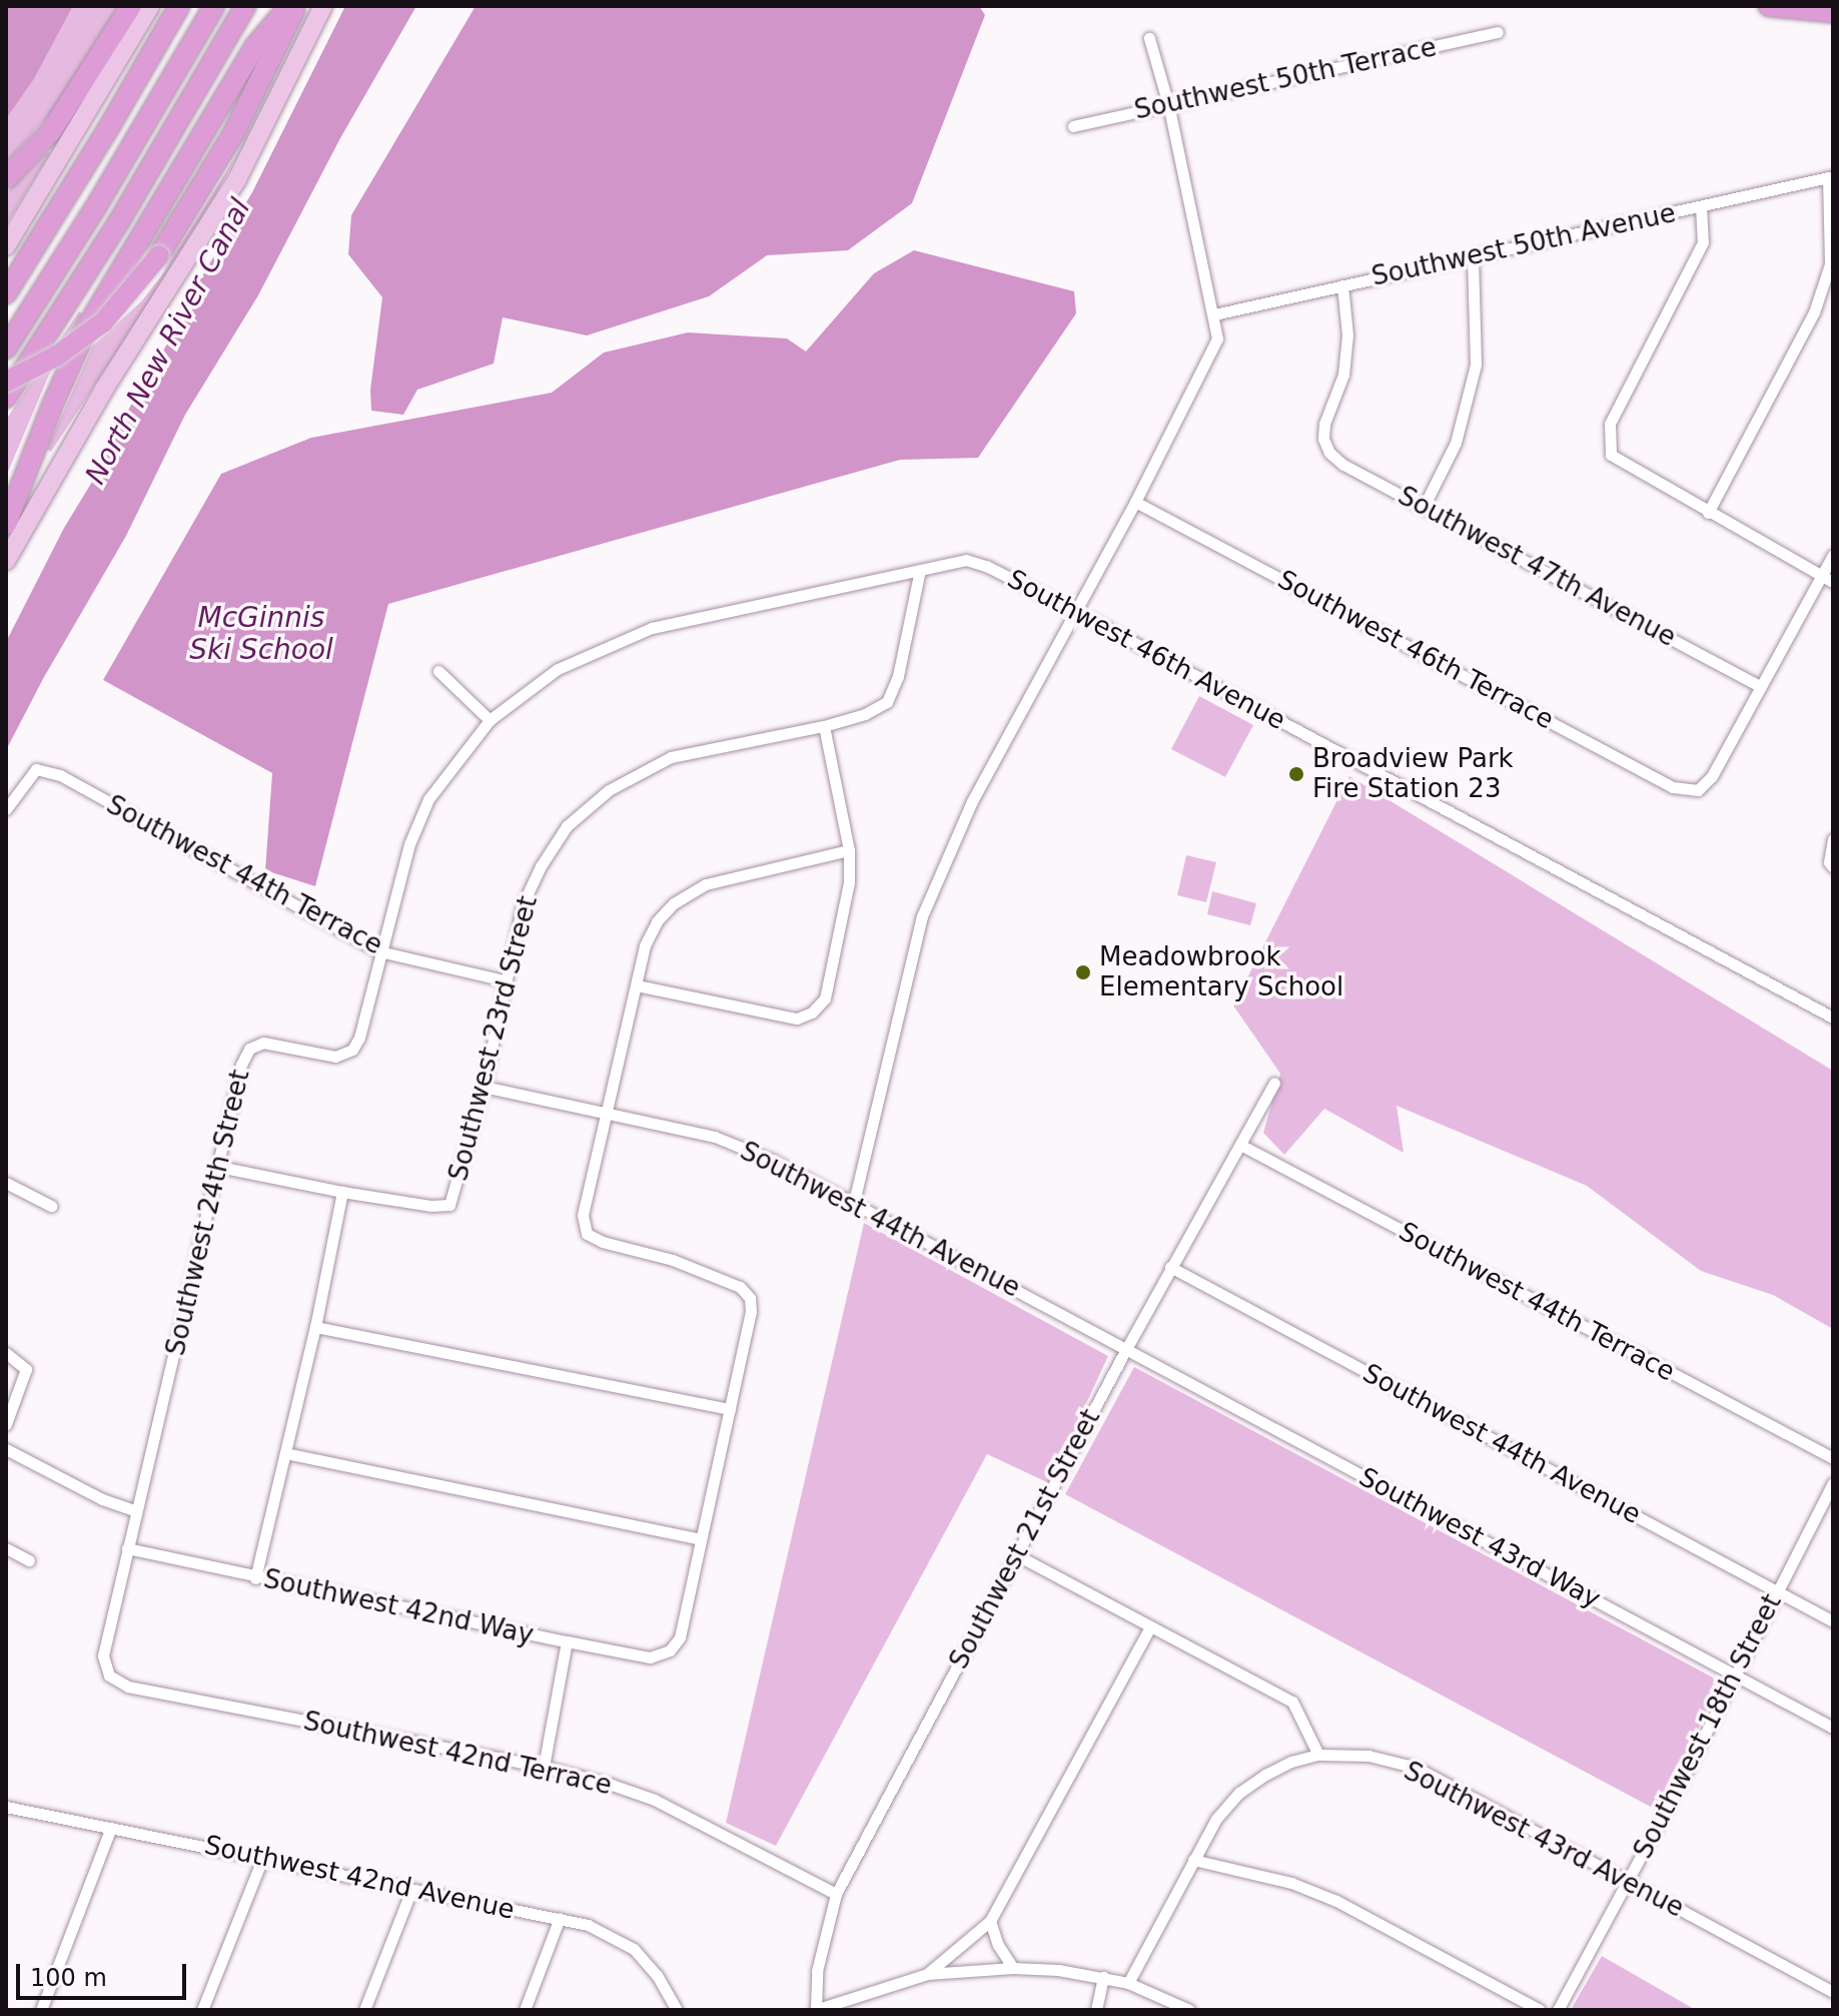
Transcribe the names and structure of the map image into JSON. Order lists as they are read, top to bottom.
{
  "streets": {
    "street": [
      "Southwest 50th Terrace",
      "Southwest 50th Avenue",
      "Southwest 47th Avenue",
      "Southwest 46th Avenue",
      "Southwest 46th Terrace",
      "Southwest 44th Terrace",
      "Southwest 23rd Street",
      "Southwest 24th Street",
      "Southwest 44th Avenue",
      "Southwest 43rd Way",
      "Southwest 21st Street",
      "Southwest 42nd Way",
      "Southwest 18th Street",
      "Southwest 42nd Terrace",
      "Southwest 43rd Avenue",
      "Southwest 42nd Avenue"
    ]
  },
  "crossings": [
    ["Southwest 50th Avenue", "Southwest 47th Avenue"],
    ["Southwest 47th Avenue", "Southwest 46th Terrace"],
    ["Southwest 46th Avenue", "Southwest 23rd Street"],
    ["Southwest 46th Avenue", "Southwest 24th Street"],
    ["Southwest 44th Terrace", "Southwest 23rd Street"],
    ["Southwest 44th Terrace", "Southwest 24th Street"],
    ["Southwest 44th Terrace", "Southwest 21st Street"],
    ["Southwest 23rd Street", "Southwest 24th Street"],
    ["Southwest 23rd Street", "Southwest 44th Avenue"],
    ["Southwest 24th Street", "Southwest 42nd Way"],
    ["Southwest 24th Street", "Southwest 42nd Terrace"],
    ["Southwest 44th Avenue", "Southwest 43rd Way"],
    ["Southwest 44th Avenue", "Southwest 21st Street"],
    ["Southwest 44th Avenue", "Southwest 18th Street"],
    ["Southwest 43rd Way", "Southwest 21st Street"],
    ["Southwest 43rd Way", "Southwest 18th Street"],
    ["Southwest 21st Street", "Southwest 42nd Terrace"],
    ["Southwest 18th Street", "Southwest 43rd Avenue"]
  ],
  "water": ["North New River Canal", "McGinnis Ski School"],
  "places": ["Broadview Park Fire Station 23", "Meadowbrook Elementary School"],
  "scale_bar": "100 m"
}
